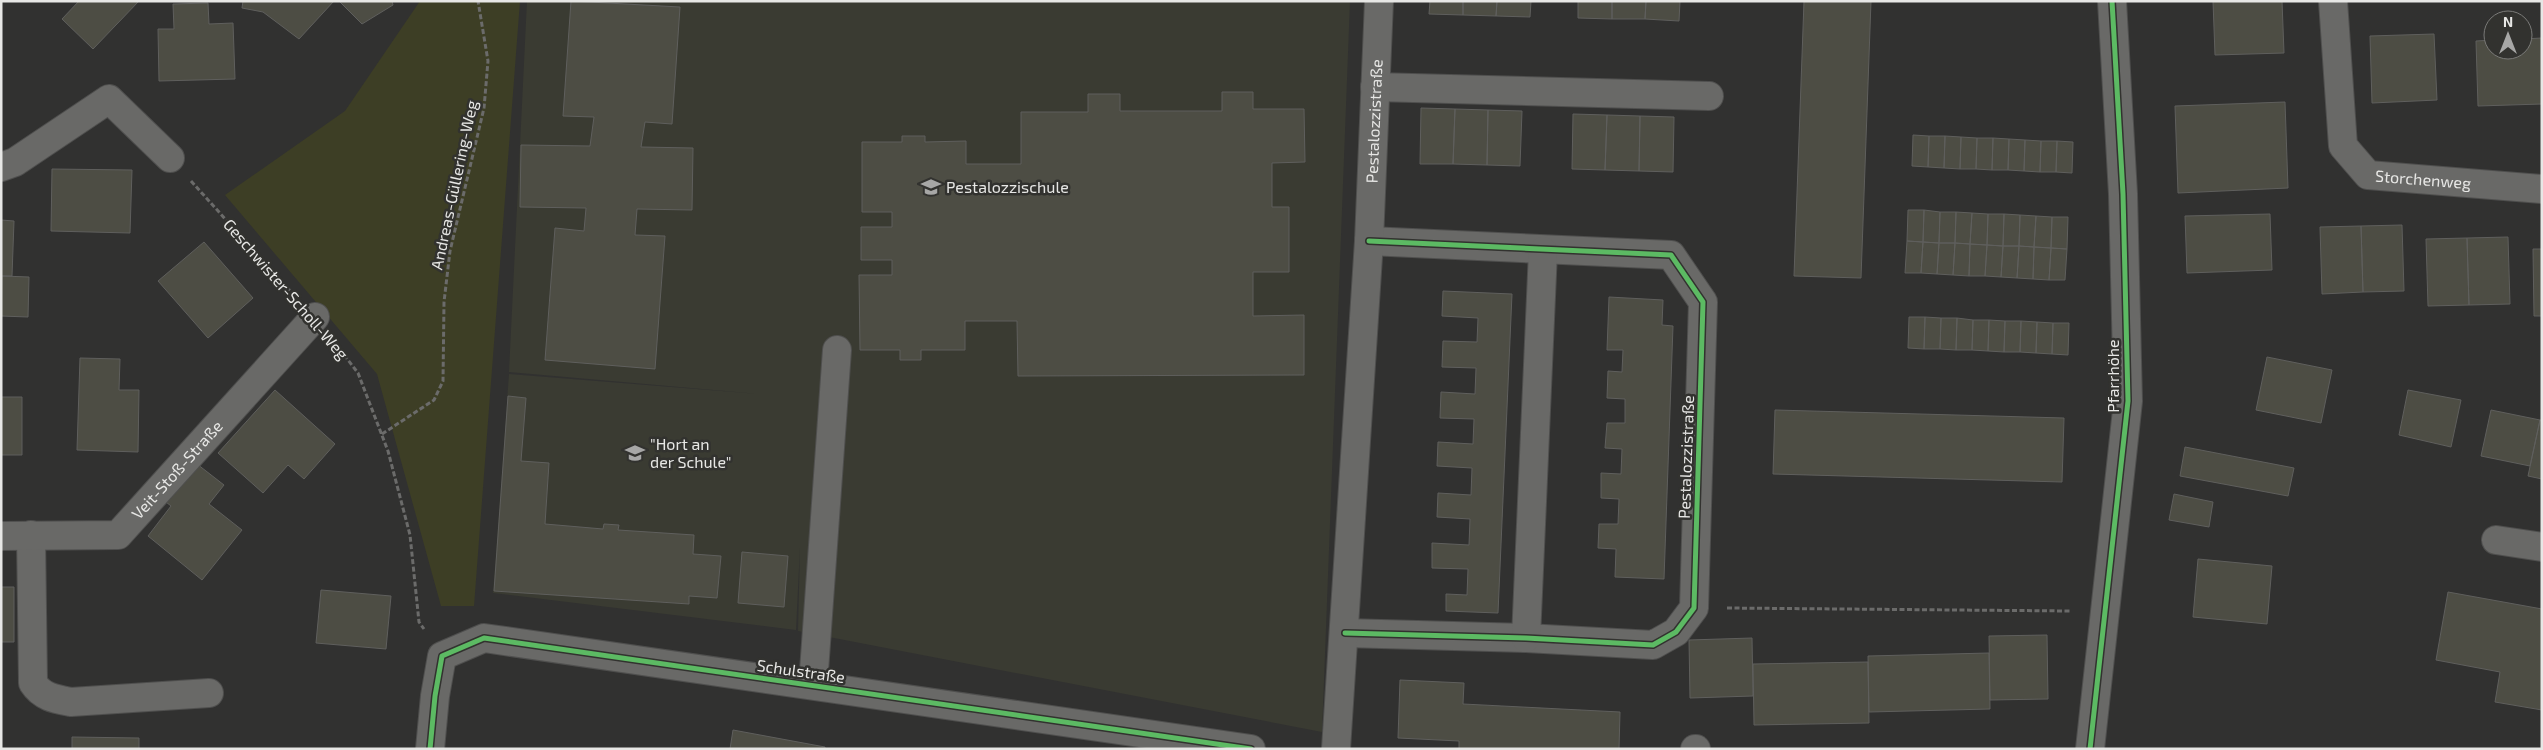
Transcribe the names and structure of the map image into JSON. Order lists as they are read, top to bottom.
{
  "streets": {
    "street": [
      "Pestalozzistraße",
      "Storchenweg",
      "Pfarrhöhe",
      "Veit-Stoß-Straße",
      "Schulstraße"
    ],
    "path": ["Andreas-Güllering-Weg", "Geschwister-Scholl-Weg"]
  },
  "crossings": [
    ["Andreas-Güllering-Weg", "Geschwister-Scholl-Weg"],
    ["Geschwister-Scholl-Weg", "Veit-Stoß-Straße"],
    ["Geschwister-Scholl-Weg", "Schulstraße"]
  ],
  "places": {
    "school or university": ["Pestalozzischule", "\"Hort an der Schule\""]
  },
  "north": "top"
}
